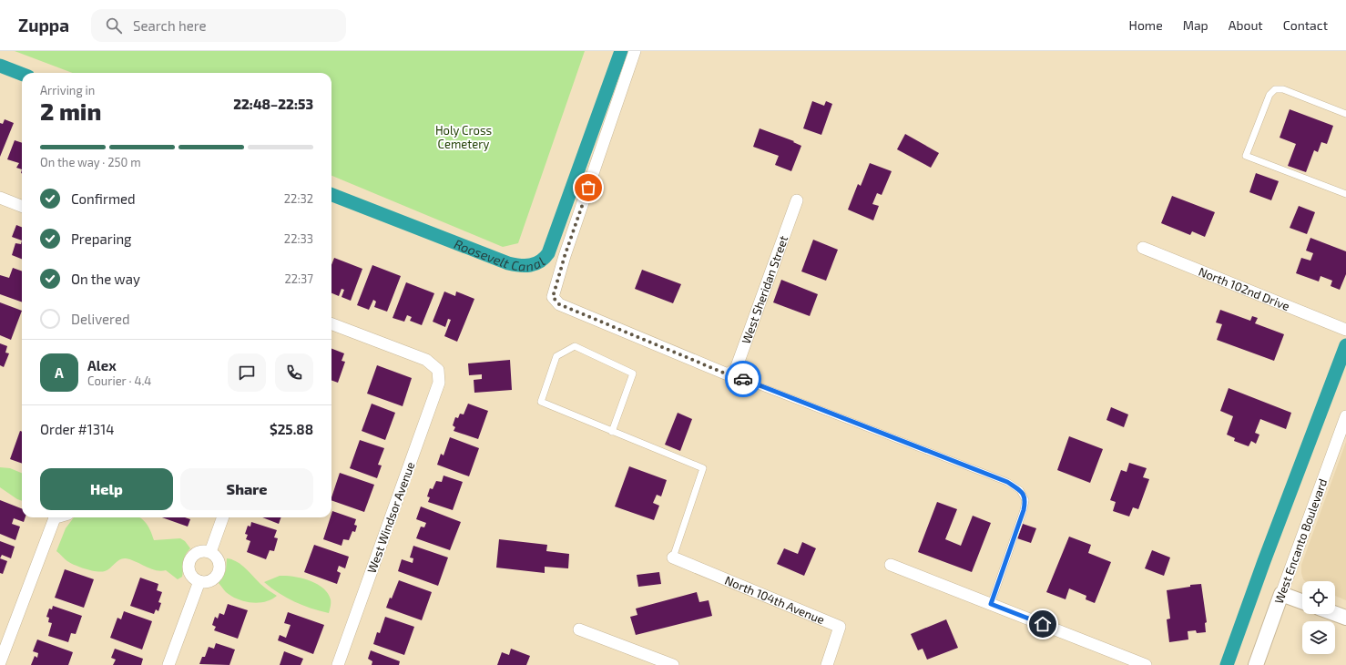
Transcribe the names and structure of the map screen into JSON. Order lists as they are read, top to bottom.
{
  "streets": {
    "street": [
      "North 102nd Drive",
      "West Sheridan Street",
      "West Windsor Avenue",
      "West Encanto Boulevard",
      "North 104th Avenue"
    ]
  },
  "water": ["Roosevelt Canal"],
  "parks": ["Holy Cross Cemetery"],
  "page": {
    "header": "Zuppa",
    "search": "Search here",
    "nav": [
      "Home",
      "Map",
      "About",
      "Contact"
    ],
    "heading": ["2 min", "Arriving in", "22:48–22:53"],
    "panel": [
      "Alex",
      "Courier · 4.4",
      "Order #1314",
      "$25.88"
    ],
    "bar": "On the way · 250 m",
    "list": [
      ["Confirmed", "22:32"],
      ["Preparing", "22:33"],
      ["On the way", "22:37"],
      "Delivered"
    ],
    "round": "A",
    "buttons": ["Help", "Share"]
  }
}
